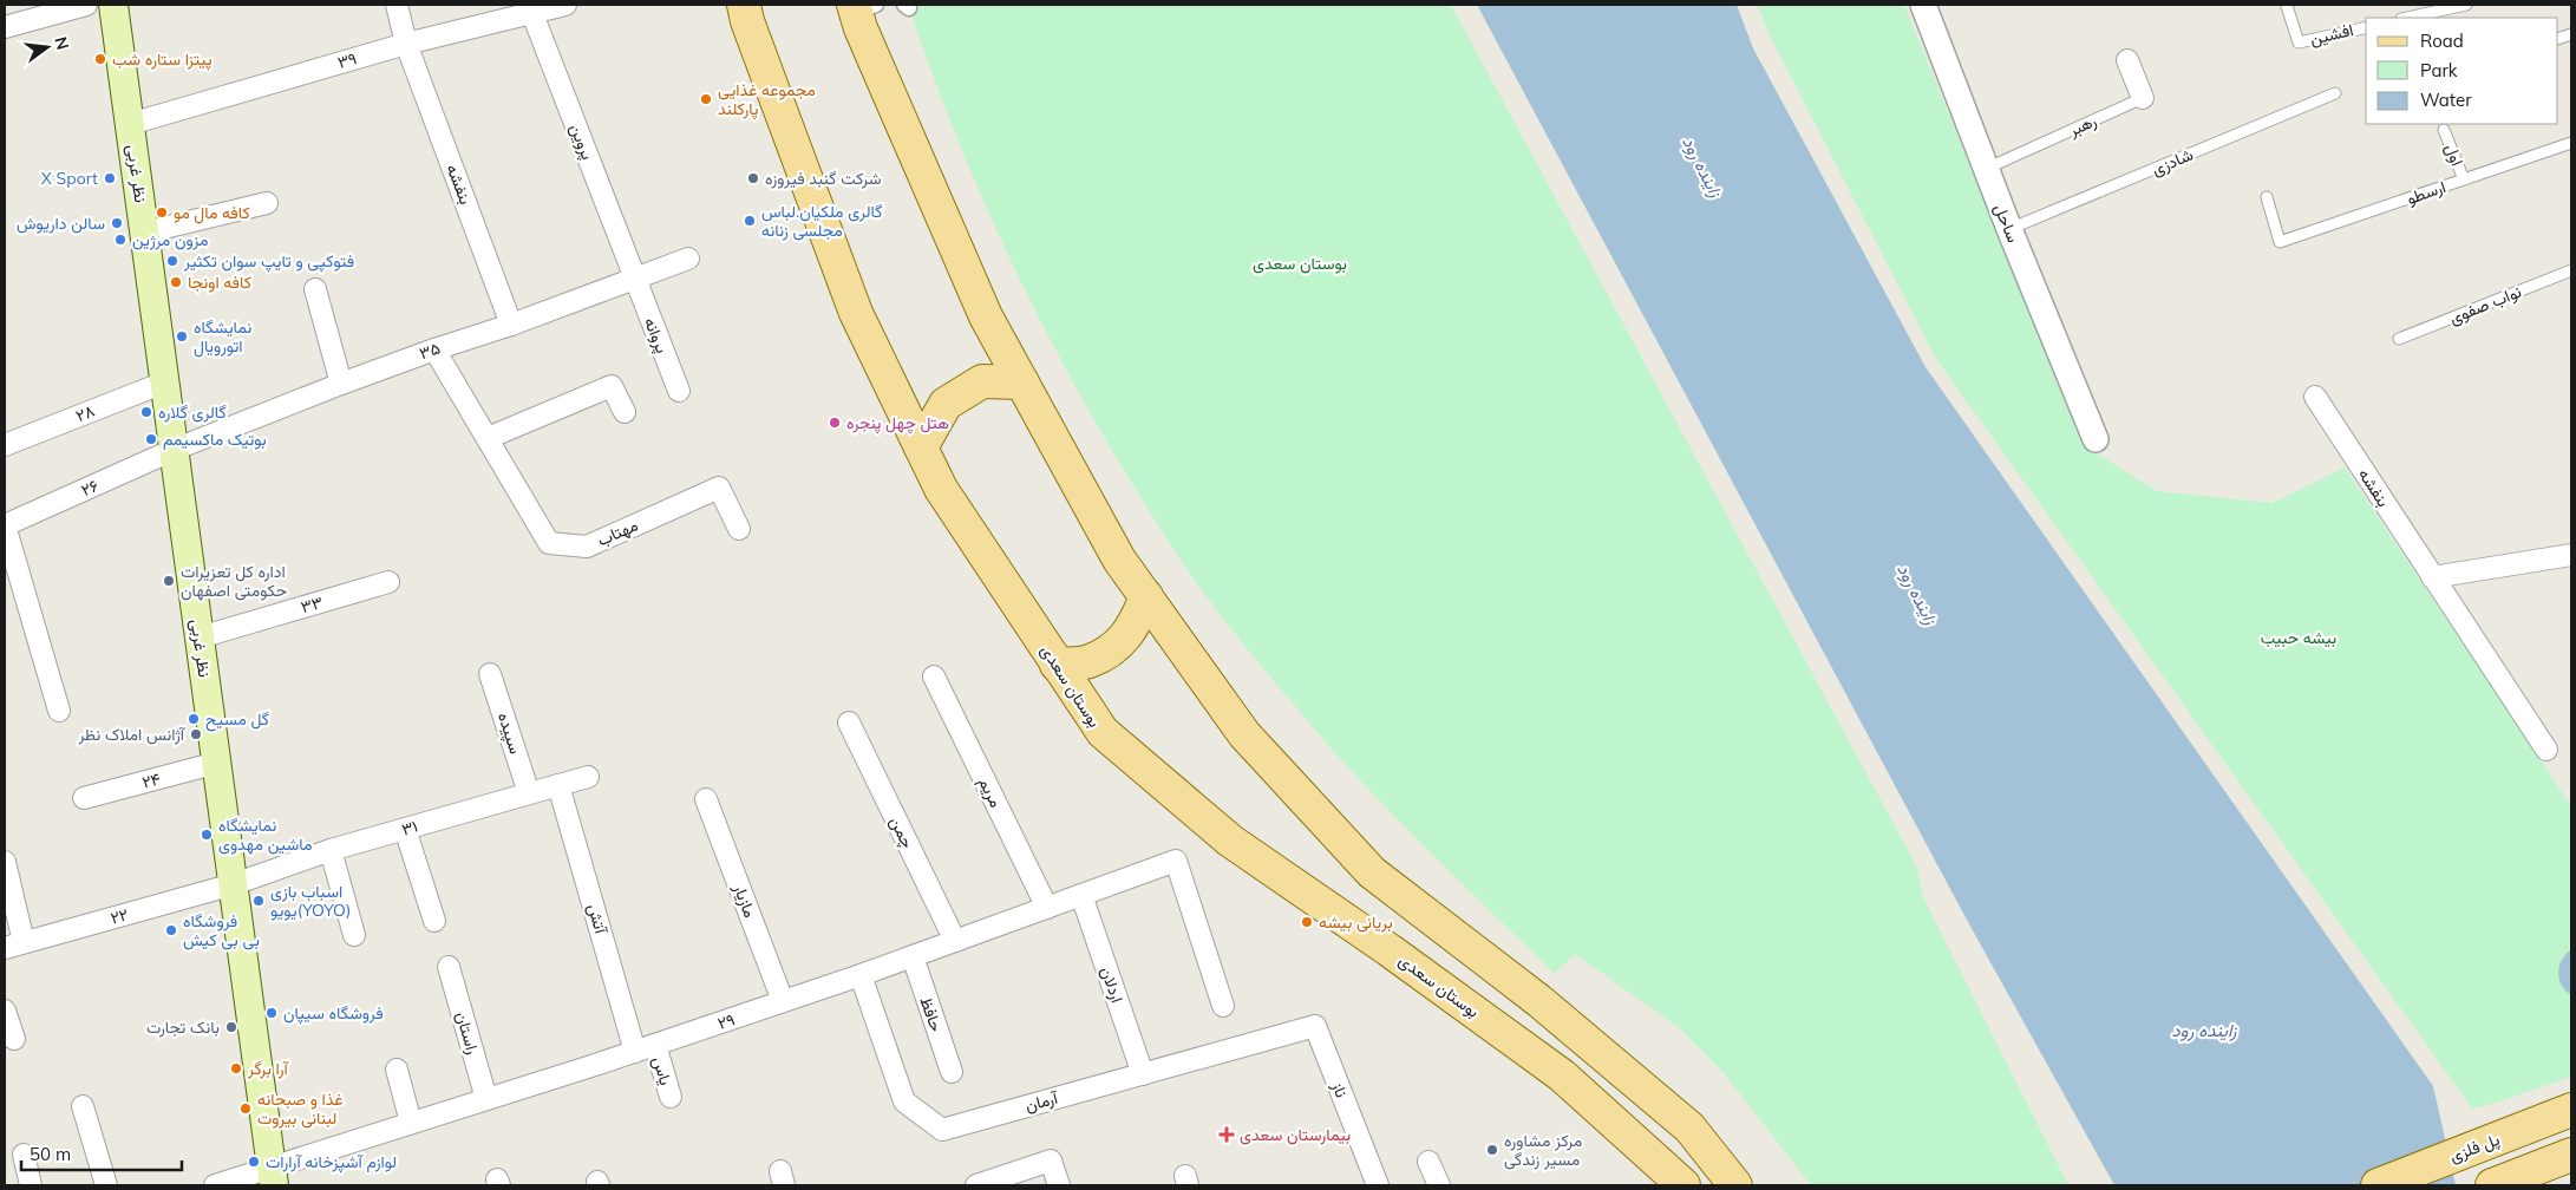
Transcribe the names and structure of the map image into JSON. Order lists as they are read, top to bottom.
{
  "streets": {
    "main road": ["نظر غربی", "بوستان سعدی", "پل فلزی"],
    "street": [
      "۳۹",
      "رهبر",
      "پروین",
      "بنفشه",
      "ساحل",
      "پروانه",
      "۳۵",
      "۲۸",
      "۲۶",
      "مهتاب",
      "۳۳",
      "سپیده",
      "۲۴",
      "مریم",
      "۳۱",
      "چمن",
      "مازیار",
      "۲۲",
      "آتش",
      "اردلان",
      "حافظ",
      "۲۹",
      "راستان",
      "یاس",
      "ناز",
      "آرمان"
    ],
    "lane": [
      "افشین",
      "اول",
      "شادزی",
      "ارسطو",
      "نواب صفوی"
    ]
  },
  "crossings": [
    ["۳۹", "پروین"],
    ["۳۹", "نظر غربی"],
    ["۳۹", "بنفشه"],
    ["رهبر", "ساحل"],
    ["پروین", "پروانه"],
    ["پروین", "۳۵"],
    ["اول", "ارسطو"],
    ["شادزی", "ساحل"],
    ["نظر غربی", "۳۵"],
    ["نظر غربی", "۲۸"],
    ["نظر غربی", "۲۶"],
    ["نظر غربی", "۳۳"],
    ["نظر غربی", "۲۴"],
    ["نظر غربی", "۳۱"],
    ["نظر غربی", "۲۲"],
    ["نظر غربی", "۲۹"],
    ["بنفشه", "۳۵"],
    ["پروانه", "۳۵"],
    ["۳۵", "۲۶"],
    ["۳۵", "مهتاب"],
    ["سپیده", "۳۱"],
    ["مریم", "۲۹"],
    ["۳۱", "۲۲"],
    ["۳۱", "آتش"],
    ["چمن", "۲۹"],
    ["مازیار", "۲۹"],
    ["آتش", "۲۹"],
    ["آتش", "یاس"],
    ["اردلان", "۲۹"],
    ["اردلان", "آرمان"],
    ["حافظ", "۲۹"],
    ["۲۹", "راستان"],
    ["۲۹", "یاس"],
    ["۲۹", "آرمان"],
    ["ناز", "آرمان"]
  ],
  "water": ["زاینده رود"],
  "parks": ["بوستان سعدی", "بیشه حبیب"],
  "places": {
    "other": [
      "پیتزا ستاره شب",
      "مجموعه غذایی پارکلند",
      "X Sport",
      "شرکت گنبد فیروزه",
      "کافه مال مو",
      "گالری ملکیان.لباس مجلسی زنانه",
      "سالن داریوش",
      "مزون مرژین",
      "فتوکپی و تایپ سوان تکثیر",
      "کافه اونجا",
      "نمایشگاه اتورویال",
      "گالری گلاره",
      "هتل چهل پنجره",
      "بوتیک ماکسیمم",
      "اداره کل تعزیرات حکومتی اصفهان",
      "گل مسیح",
      "آژانس املاک نظر",
      "نمایشگاه ماشین مهدوی",
      "اسباب بازی یویو(YOYO)",
      "بریانی بیشه",
      "فروشگاه بی بی کیش",
      "فروشگاه سیپان",
      "بانک تجارت",
      "آرا برگر",
      "غذا و صبحانه لبنانی بیروت",
      "مرکز مشاوره مسیر زندگی",
      "لوازم آشپزخانه آرارات"
    ],
    "health": ["بیمارستان سعدی"]
  },
  "legend": ["Road", "Park", "Water"],
  "scale_bar": "50 m",
  "north": "right"
}
